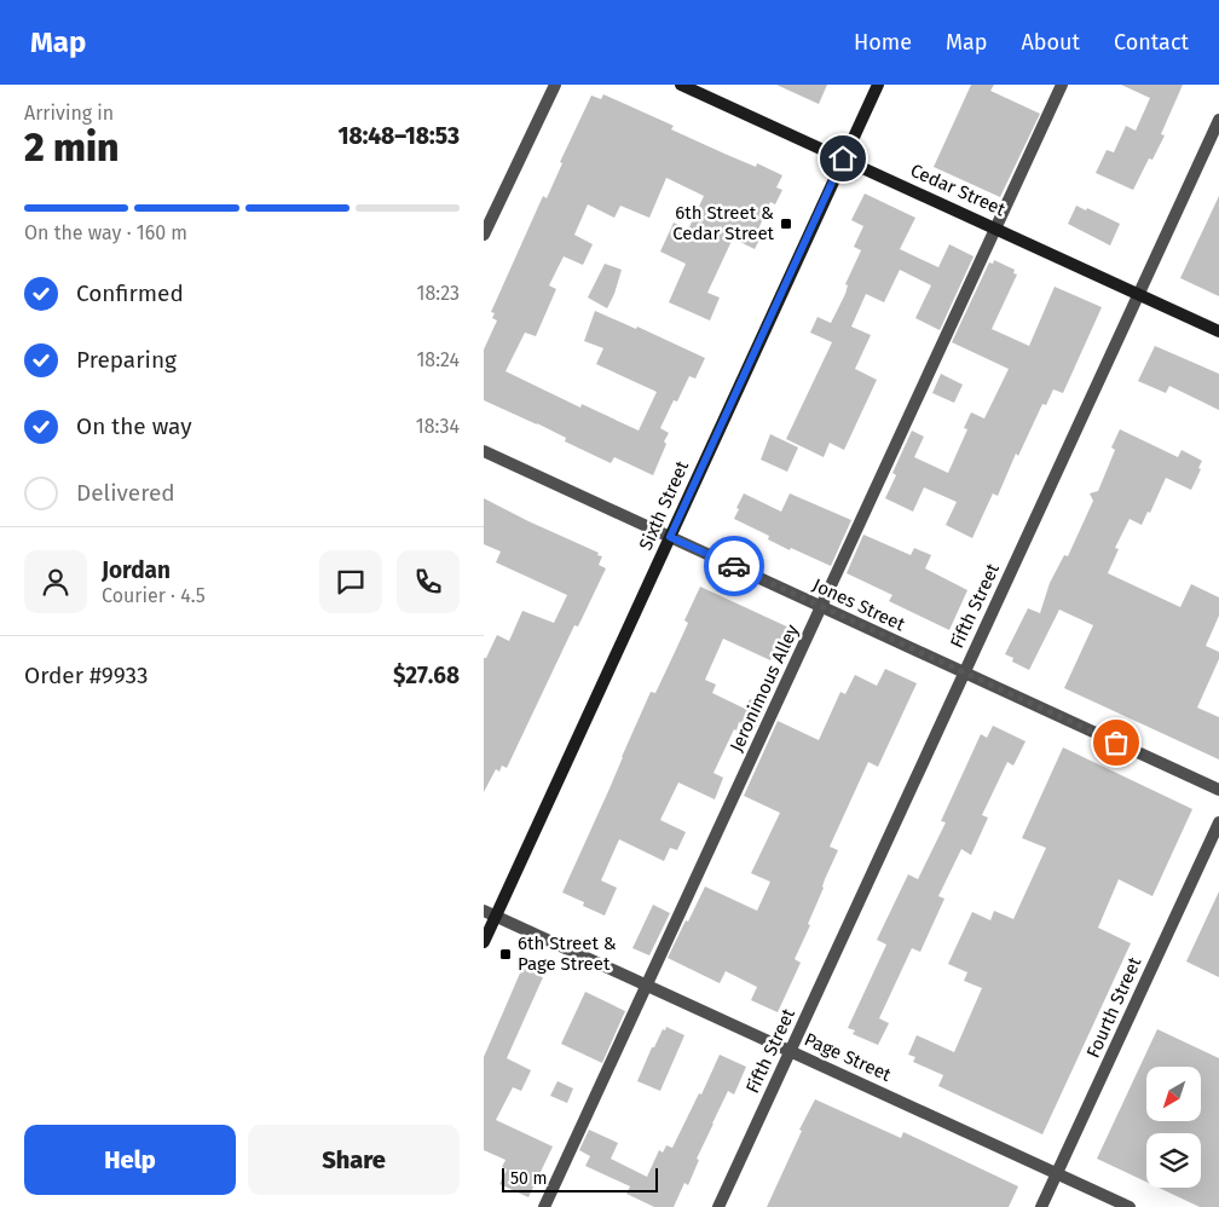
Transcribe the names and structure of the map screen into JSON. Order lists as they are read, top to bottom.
{
  "streets": {
    "street": [
      "Cedar Street",
      "Sixth Street",
      "Jones Street",
      "Fifth Street",
      "Jeronimous Alley",
      "Fourth Street",
      "Page Street"
    ]
  },
  "crossings": [
    ["Cedar Street", "Sixth Street"],
    ["Cedar Street", "Fifth Street"],
    ["Cedar Street", "Jeronimous Alley"],
    ["Sixth Street", "Jones Street"],
    ["Sixth Street", "Page Street"],
    ["Jones Street", "Fifth Street"],
    ["Jones Street", "Jeronimous Alley"],
    ["Fifth Street", "Page Street"],
    ["Jeronimous Alley", "Page Street"],
    ["Fourth Street", "Page Street"]
  ],
  "places": {
    "transit": ["6th Street & Cedar Street", "6th Street & Page Street"]
  },
  "scale_bar": "50 m",
  "north": "bottom left",
  "page": {
    "header": "Map",
    "nav": [
      "Home",
      "Map",
      "About",
      "Contact"
    ],
    "heading": ["2 min", "Arriving in", "18:48–18:53"],
    "panel": [
      "Jordan",
      "Courier · 4.5",
      "Order #9933",
      "$27.68"
    ],
    "bar": "On the way · 160 m",
    "list": [
      ["Confirmed", "18:23"],
      ["Preparing", "18:24"],
      ["On the way", "18:34"],
      "Delivered"
    ],
    "buttons": ["Help", "Share"],
    "scale": "50 m"
  }
}
